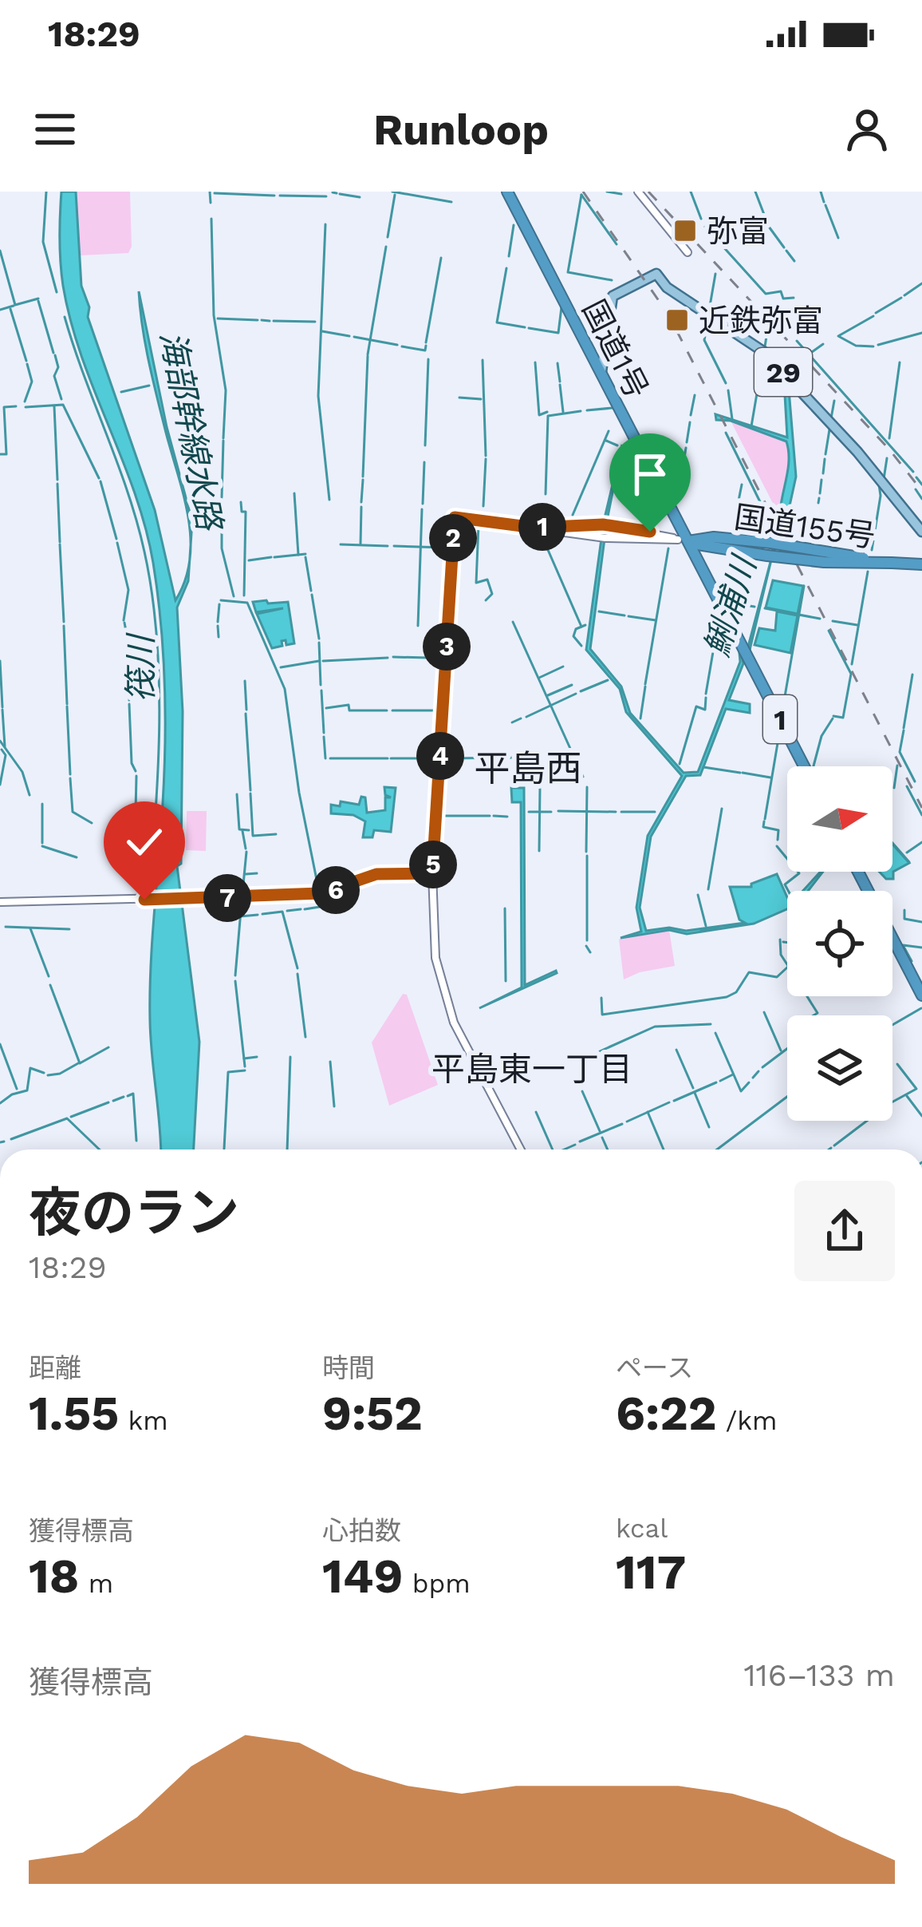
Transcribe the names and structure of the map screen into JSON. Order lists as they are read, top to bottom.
{
  "streets": {
    "highway": ["国道1号", "国道155号", "1"],
    "main road": ["29"]
  },
  "crossings": [
    ["国道1号", "29"],
    ["国道1号", "国道155号"]
  ],
  "districts": ["平島西", "平島東一丁目"],
  "water": ["海部幹線水路", "鯏浦川", "筏川"],
  "places": {
    "transit": ["弥富", "近鉄弥富"]
  },
  "north": "right",
  "page": {
    "status": "18:29",
    "header": "Runloop",
    "pins": [
      "1",
      "2",
      "3",
      "4",
      "5",
      "6",
      "7"
    ],
    "heading": ["夜のラン", "18:29"],
    "stats": [
      ["距離", "1.55 km"],
      ["時間", "9:52"],
      ["ペース", "6:22 /km"],
      ["獲得標高", "18 m"],
      ["心拍数", "149 bpm"],
      ["kcal", "117"]
    ],
    "chart": ["獲得標高", "116–133 m"]
  }
}
